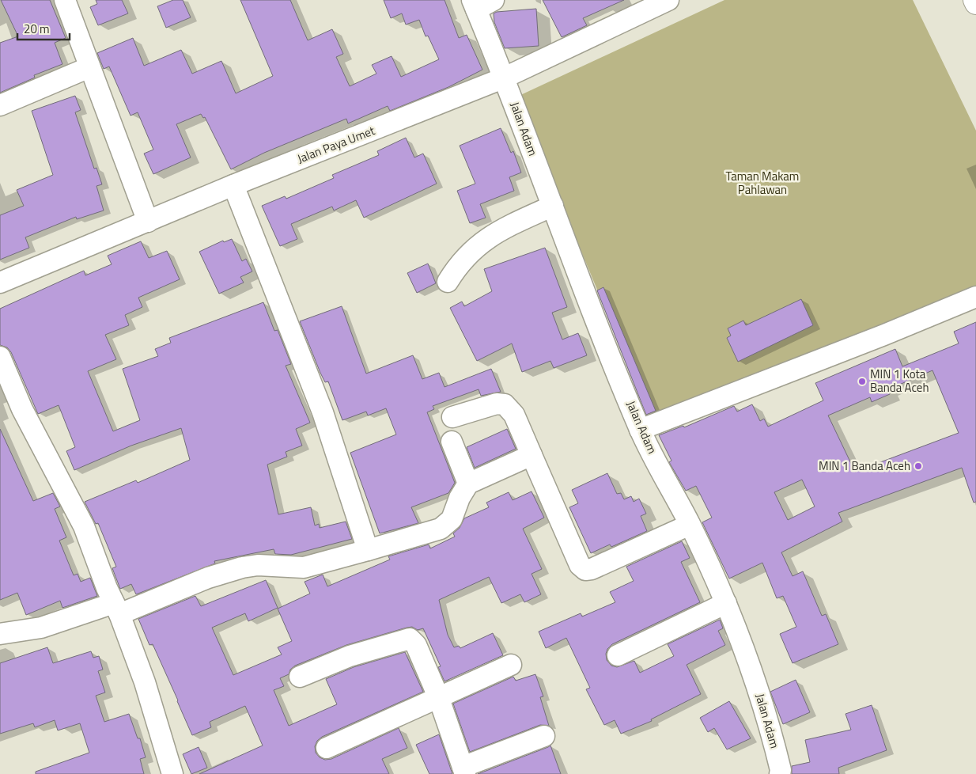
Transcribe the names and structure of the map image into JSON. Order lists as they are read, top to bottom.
{
  "streets": {
    "street": ["Jalan Adam", "Jalan Paya Umet"]
  },
  "crossings": [
    ["Jalan Adam", "Jalan Paya Umet"]
  ],
  "parks": ["Taman Makam Pahlawan"],
  "places": ["MIN 1 Kota Banda Aceh", "MIN 1 Banda Aceh"],
  "scale_bar": "20 m"
}
